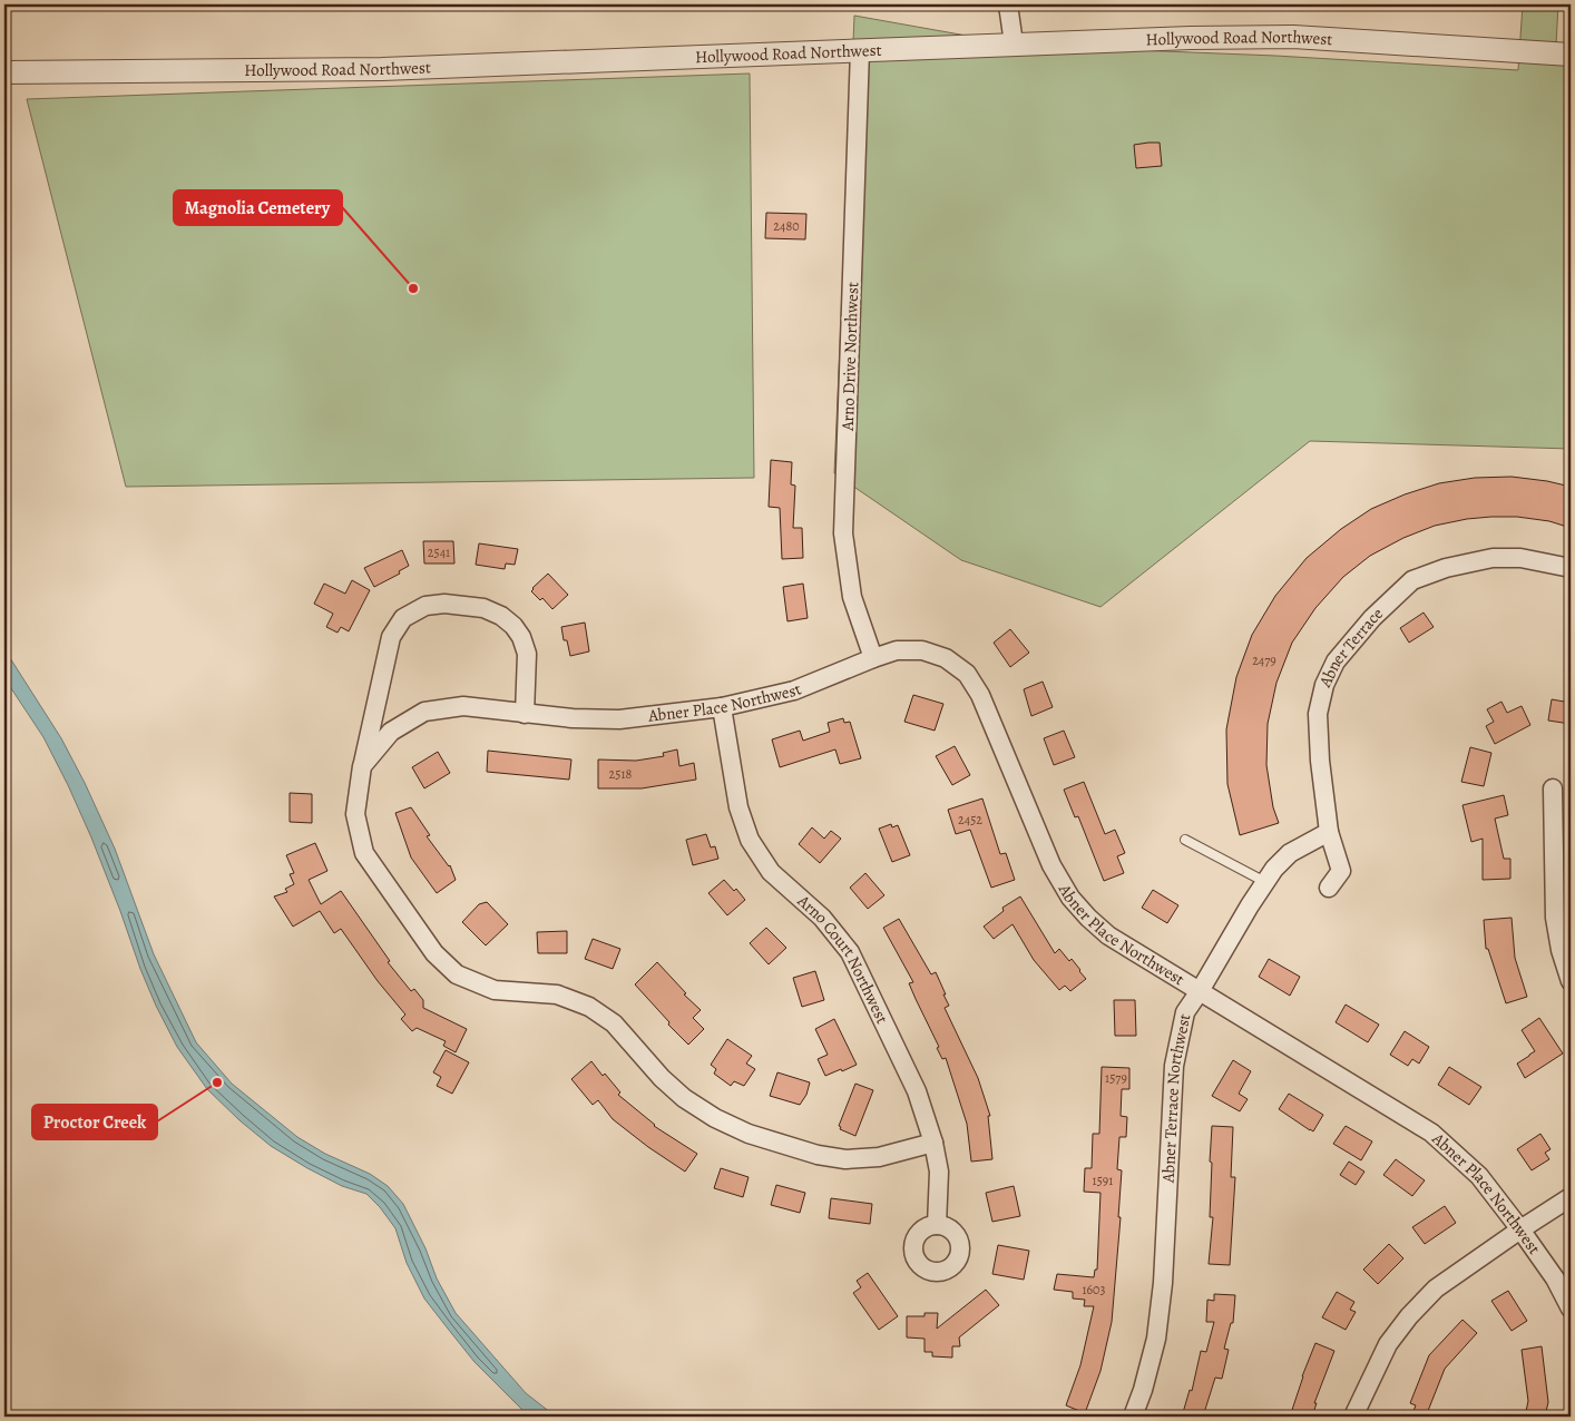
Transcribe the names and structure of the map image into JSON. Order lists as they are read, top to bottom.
{
  "streets": {
    "street": [
      "Hollywood Road Northwest",
      "Arno Drive Northwest",
      "Abner Terrace",
      "Abner Place Northwest",
      "Arno Court Northwest",
      "Abner Terrace Northwest"
    ]
  },
  "crossings": [
    ["Hollywood Road Northwest", "Arno Drive Northwest"],
    ["Arno Drive Northwest", "Abner Place Northwest"],
    ["Abner Terrace", "Abner Terrace Northwest"],
    ["Abner Place Northwest", "Arno Court Northwest"],
    ["Abner Place Northwest", "Abner Terrace Northwest"]
  ],
  "places": ["Magnolia Cemetery", "Proctor Creek"],
  "house_numbers": [
    "2480",
    "2541",
    "2479",
    "2518",
    "2452",
    "1579",
    "1591",
    "1603"
  ]
}
